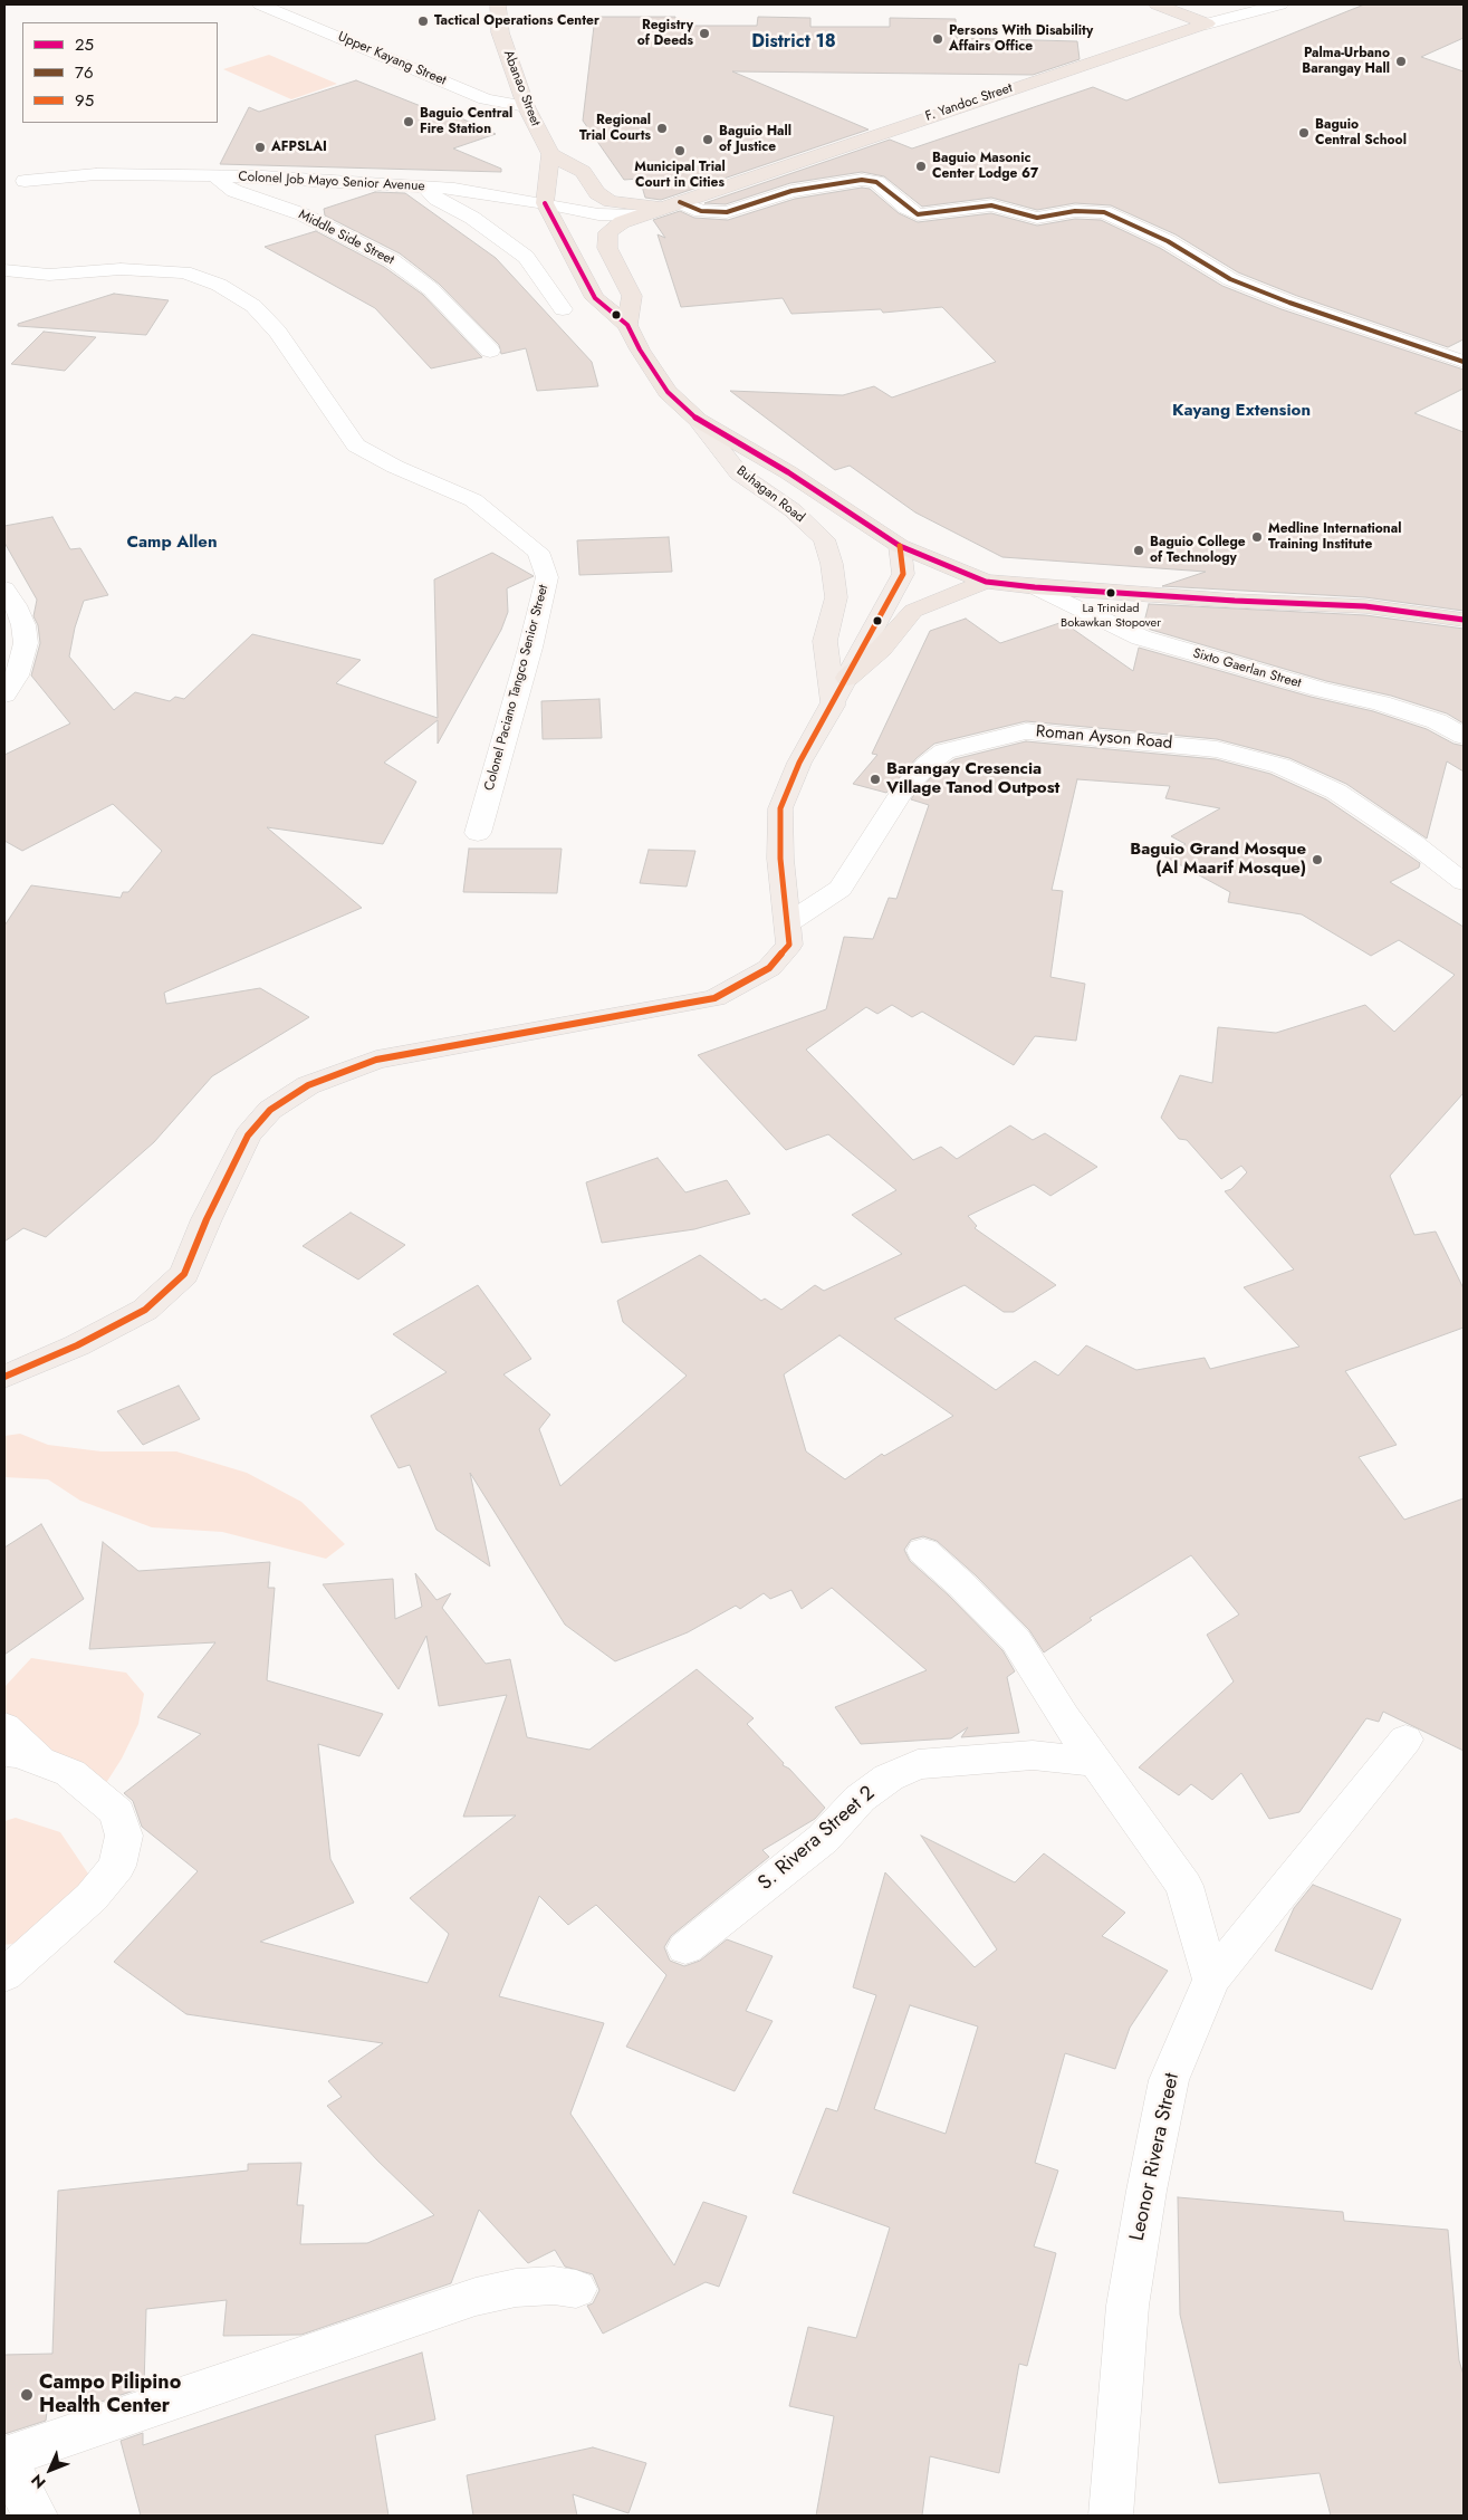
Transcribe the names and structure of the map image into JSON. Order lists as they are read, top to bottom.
{
  "streets": {
    "highway": ["Abanao Street", "F. Yandoc Street"],
    "main road": ["Buhagan Road"],
    "street": [
      "Upper Kayang Street",
      "Colonel Job Mayo Senior Avenue",
      "Middle Side Street",
      "Sixto Gaerlan Street",
      "Colonel Paciano Tangco Senior Street",
      "Roman Ayson Road",
      "S. Rivera Street 2",
      "Leonor Rivera Street"
    ]
  },
  "crossings": [
    ["Upper Kayang Street", "Abanao Street"],
    ["F. Yandoc Street", "Colonel Job Mayo Senior Avenue"],
    ["Colonel Job Mayo Senior Avenue", "Middle Side Street"]
  ],
  "districts": ["District 18", "Kayang Extension", "Camp Allen"],
  "places": [
    "Tactical Operations Center",
    "Registry of Deeds",
    "Persons With Disability Affairs Office",
    "Palma-Urbano Barangay Hall",
    "Baguio Central Fire Station",
    "Regional Trial Courts",
    "Baguio Central School",
    "Baguio Hall of Justice",
    "AFPSLAI",
    "Municipal Trial Court in Cities",
    "Baguio Masonic Center Lodge 67",
    "Medline International Training Institute",
    "Baguio College of Technology",
    "La Trinidad Bokawkan Stopover",
    "Barangay Cresencia Village Tanod Outpost",
    "Baguio Grand Mosque (Al Maarif Mosque)",
    "Campo Pilipino Health Center"
  ],
  "lines": ["transit line 76", "transit line 25", "transit line 95"],
  "legend": ["25", "76", "95"],
  "north": "bottom left"
}
